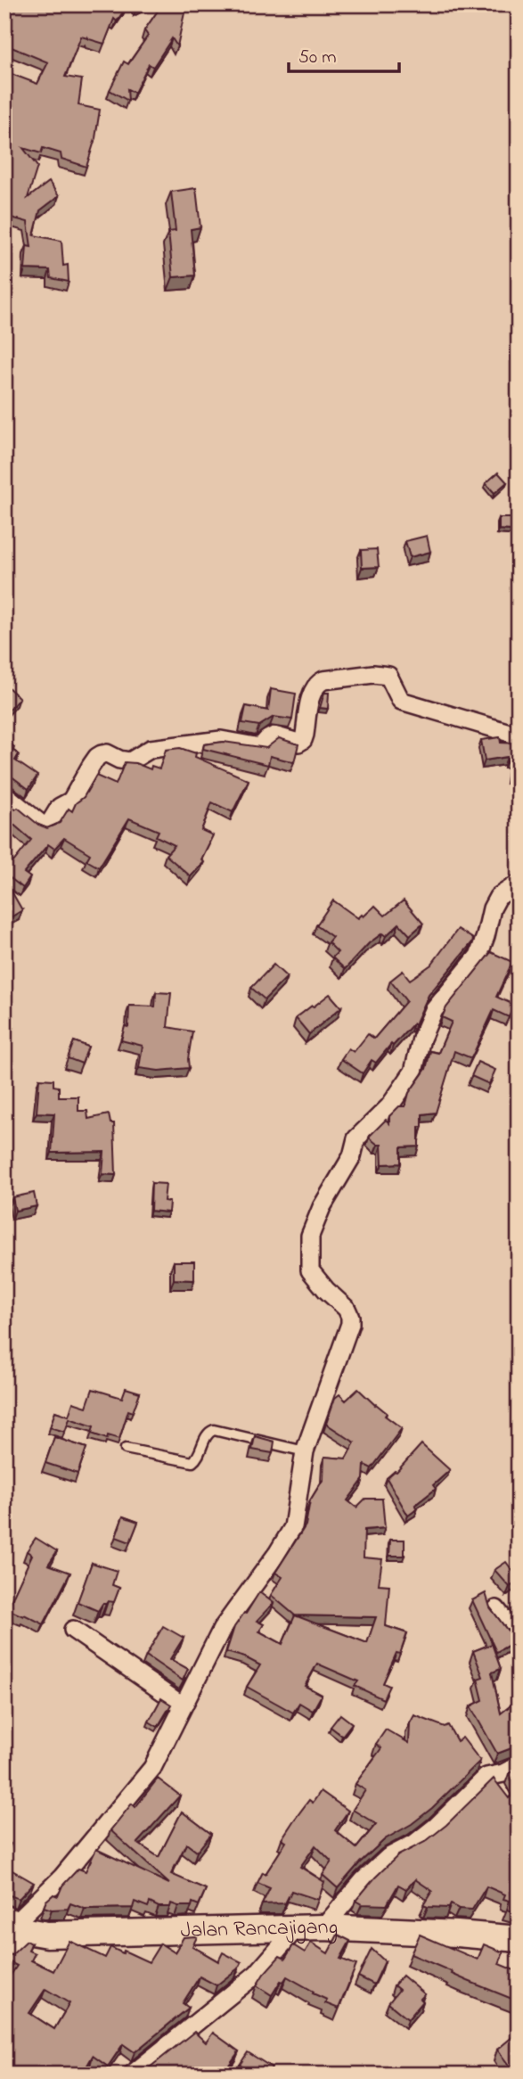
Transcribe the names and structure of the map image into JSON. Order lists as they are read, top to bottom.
{
  "streets": {
    "main road": ["Jalan Rancajigang"]
  },
  "scale_bar": "50 m"
}
